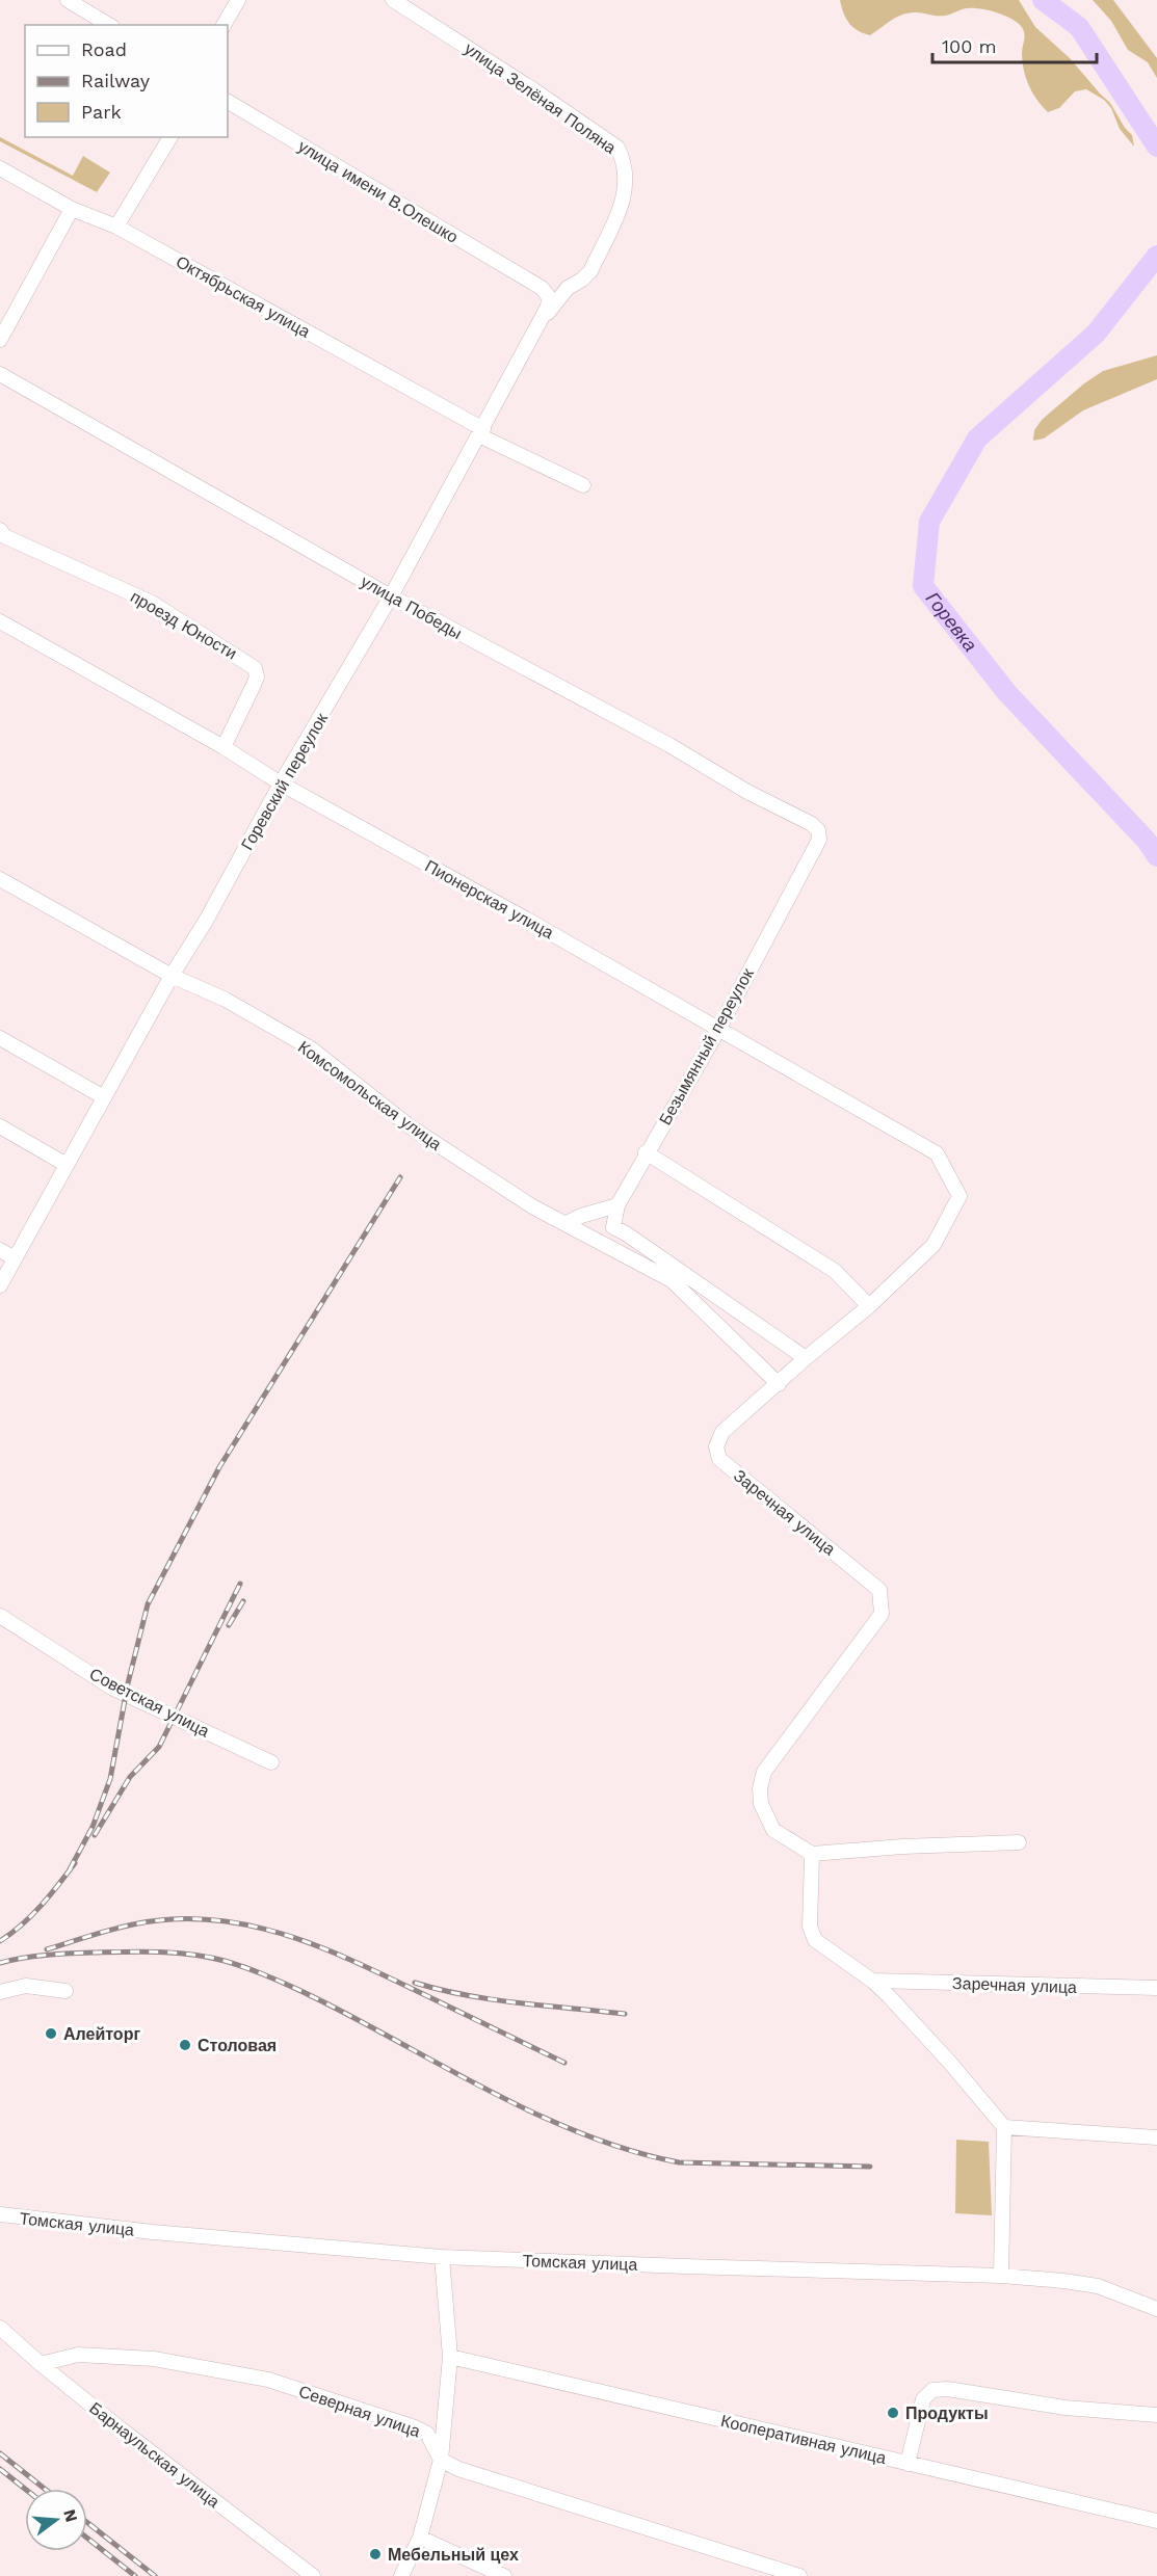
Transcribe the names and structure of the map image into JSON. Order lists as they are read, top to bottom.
{
  "streets": {
    "street": [
      "улица Зелёная Поляна",
      "улица имени В.Олешко",
      "Октябрьская улица",
      "улица Победы",
      "проезд Юности",
      "Горевский переулок",
      "Пионерская улица",
      "Безымянный переулок",
      "Комсомольская улица",
      "Заречная улица",
      "Советская улица",
      "Томская улица",
      "Северная улица",
      "Кооперативная улица",
      "Барнаульская улица"
    ]
  },
  "crossings": [
    ["улица Зелёная Поляна", "улица имени В.Олешко"],
    ["улица Зелёная Поляна", "Горевский переулок"],
    ["улица имени В.Олешко", "Горевский переулок"],
    ["Октябрьская улица", "Горевский переулок"],
    ["улица Победы", "Горевский переулок"],
    ["улица Победы", "Безымянный переулок"],
    ["проезд Юности", "Пионерская улица"],
    ["Горевский переулок", "Пионерская улица"],
    ["Горевский переулок", "Комсомольская улица"],
    ["Пионерская улица", "Безымянный переулок"],
    ["Пионерская улица", "Заречная улица"],
    ["Комсомольская улица", "Заречная улица"],
    ["Северная улица", "Барнаульская улица"]
  ],
  "water": ["Горевка"],
  "places": [
    "Алейторг",
    "Столовая",
    "Продукты",
    "Мебельный цех"
  ],
  "legend": ["Road", "Railway", "Park"],
  "scale_bar": "100 m",
  "north": "right"
}
